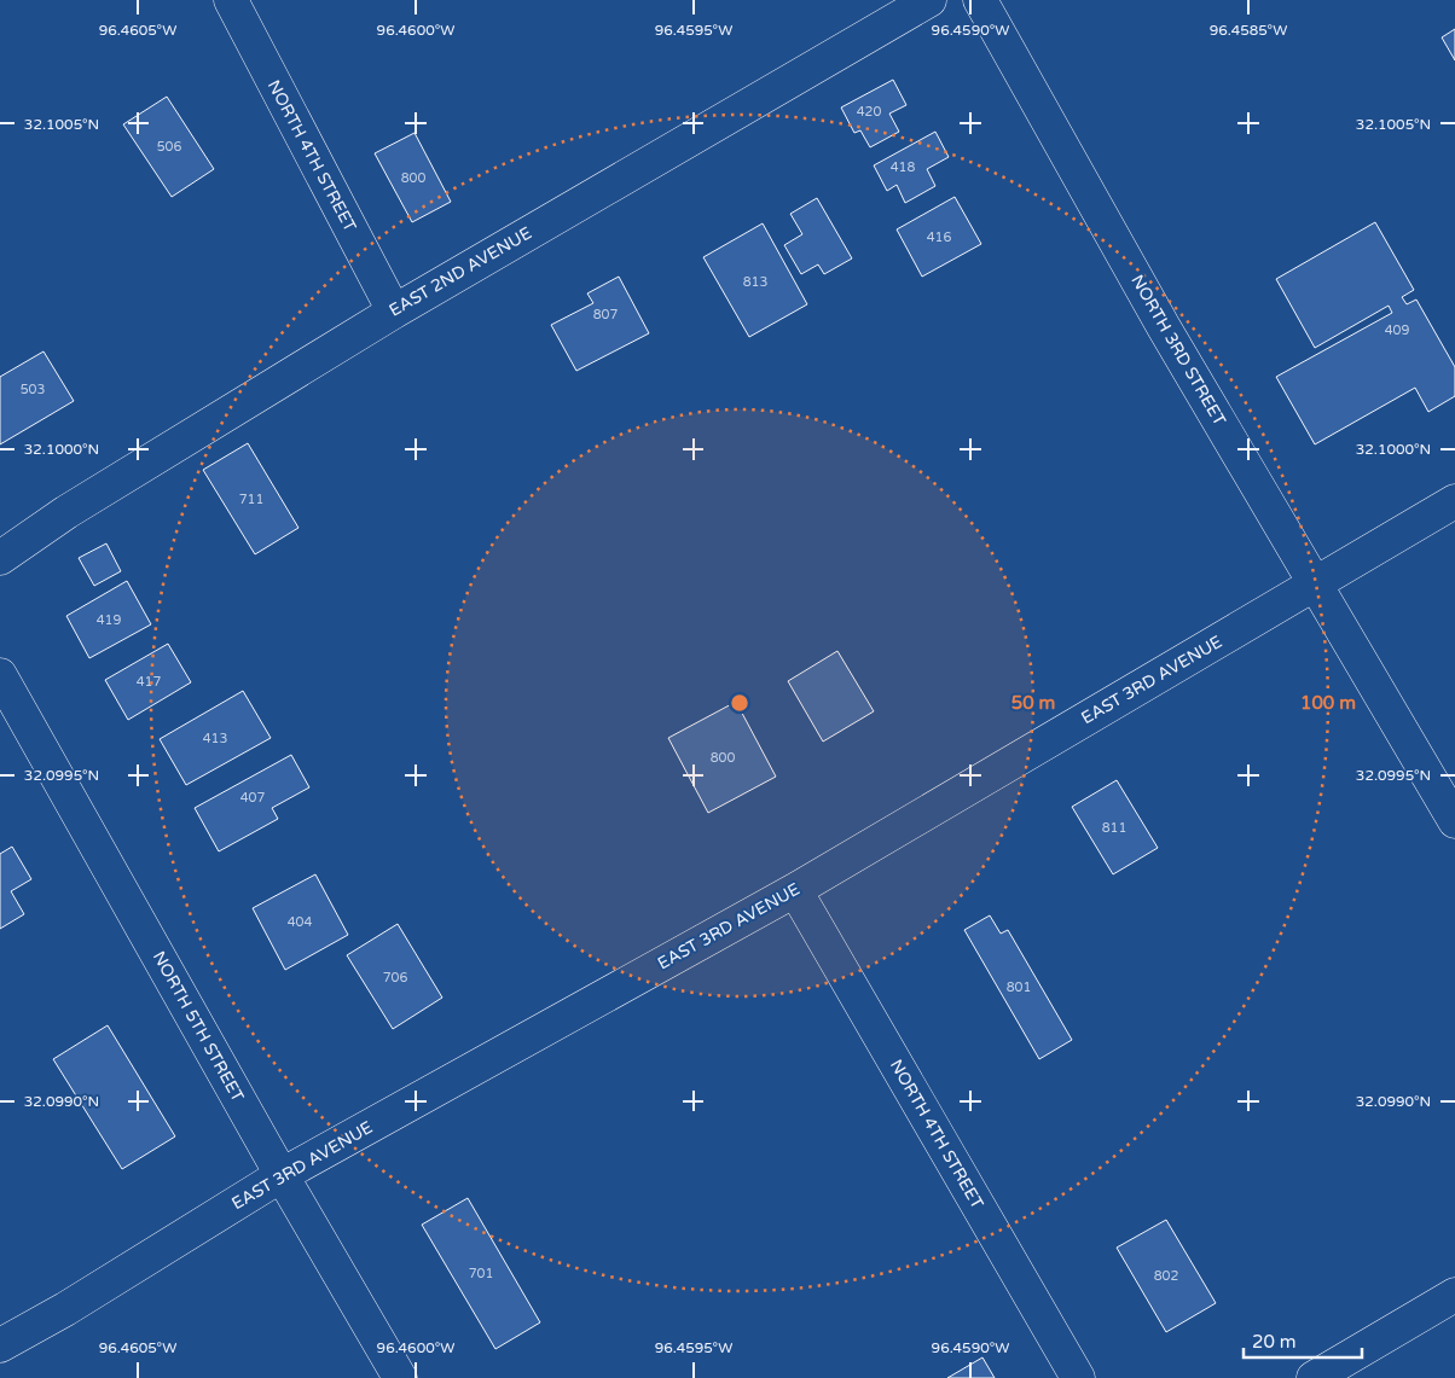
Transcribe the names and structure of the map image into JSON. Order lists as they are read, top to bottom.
{
  "streets": {
    "street": [
      "NORTH 4TH STREET",
      "EAST 2ND AVENUE",
      "NORTH 3RD STREET",
      "EAST 3RD AVENUE",
      "NORTH 5TH STREET"
    ]
  },
  "crossings": [
    ["NORTH 4TH STREET", "EAST 2ND AVENUE"],
    ["NORTH 4TH STREET", "EAST 3RD AVENUE"],
    ["NORTH 3RD STREET", "EAST 3RD AVENUE"],
    ["EAST 3RD AVENUE", "NORTH 5TH STREET"]
  ],
  "house_numbers": [
    "420",
    "506",
    "418",
    "800",
    "416",
    "813",
    "807",
    "409",
    "503",
    "711",
    "419",
    "417",
    "413",
    "800",
    "407",
    "811",
    "404",
    "706",
    "801",
    "701",
    "802"
  ],
  "scale_bar": "20 m",
  "coordinates": [
    "96.4605°W",
    "96.4600°W",
    "96.4595°W",
    "96.4590°W",
    "96.4585°W",
    "32.1005°N",
    "32.1000°N",
    "32.0995°N",
    "32.0990°N"
  ],
  "rings": ["50 m", "100 m"]
}
